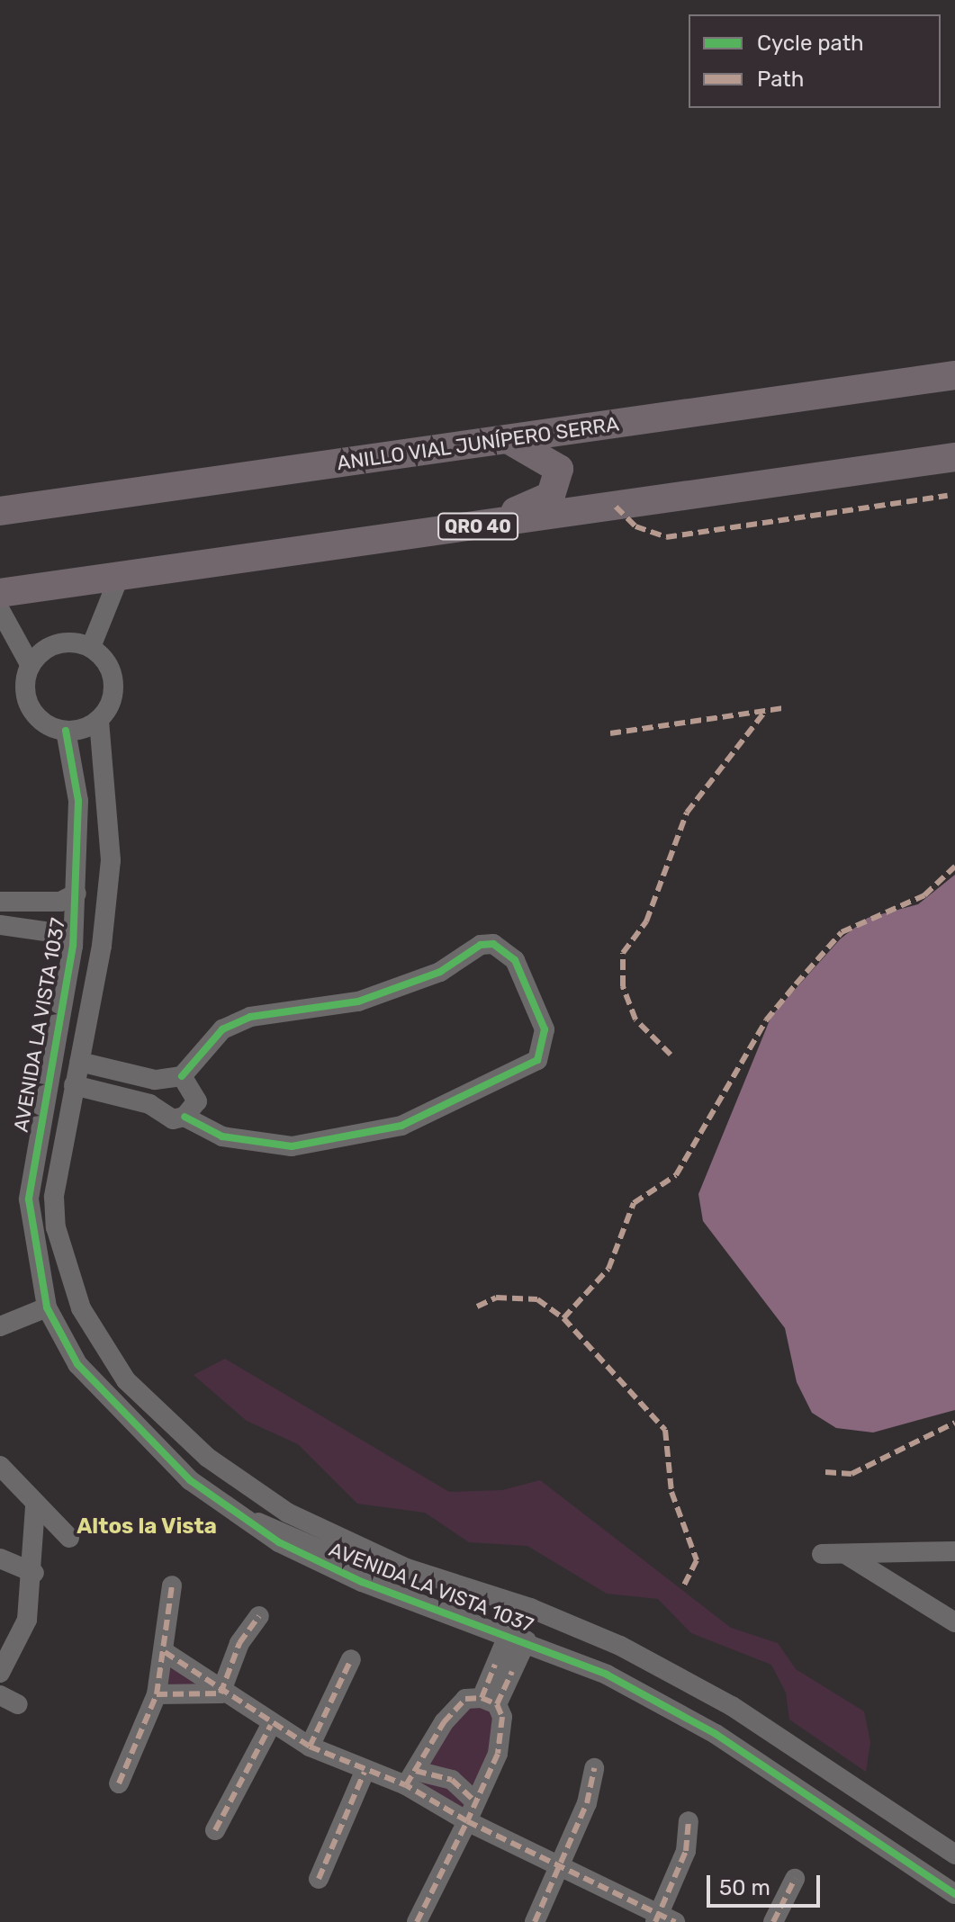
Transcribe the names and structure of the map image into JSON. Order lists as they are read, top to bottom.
{
  "streets": {
    "highway": ["ANILLO VIAL JUNÍPERO SERRA", "QRO 40"],
    "street": ["AVENIDA LA VISTA 1037"]
  },
  "districts": ["Altos la Vista"],
  "legend": ["Cycle path", "Path"],
  "scale_bar": "50 m"
}
